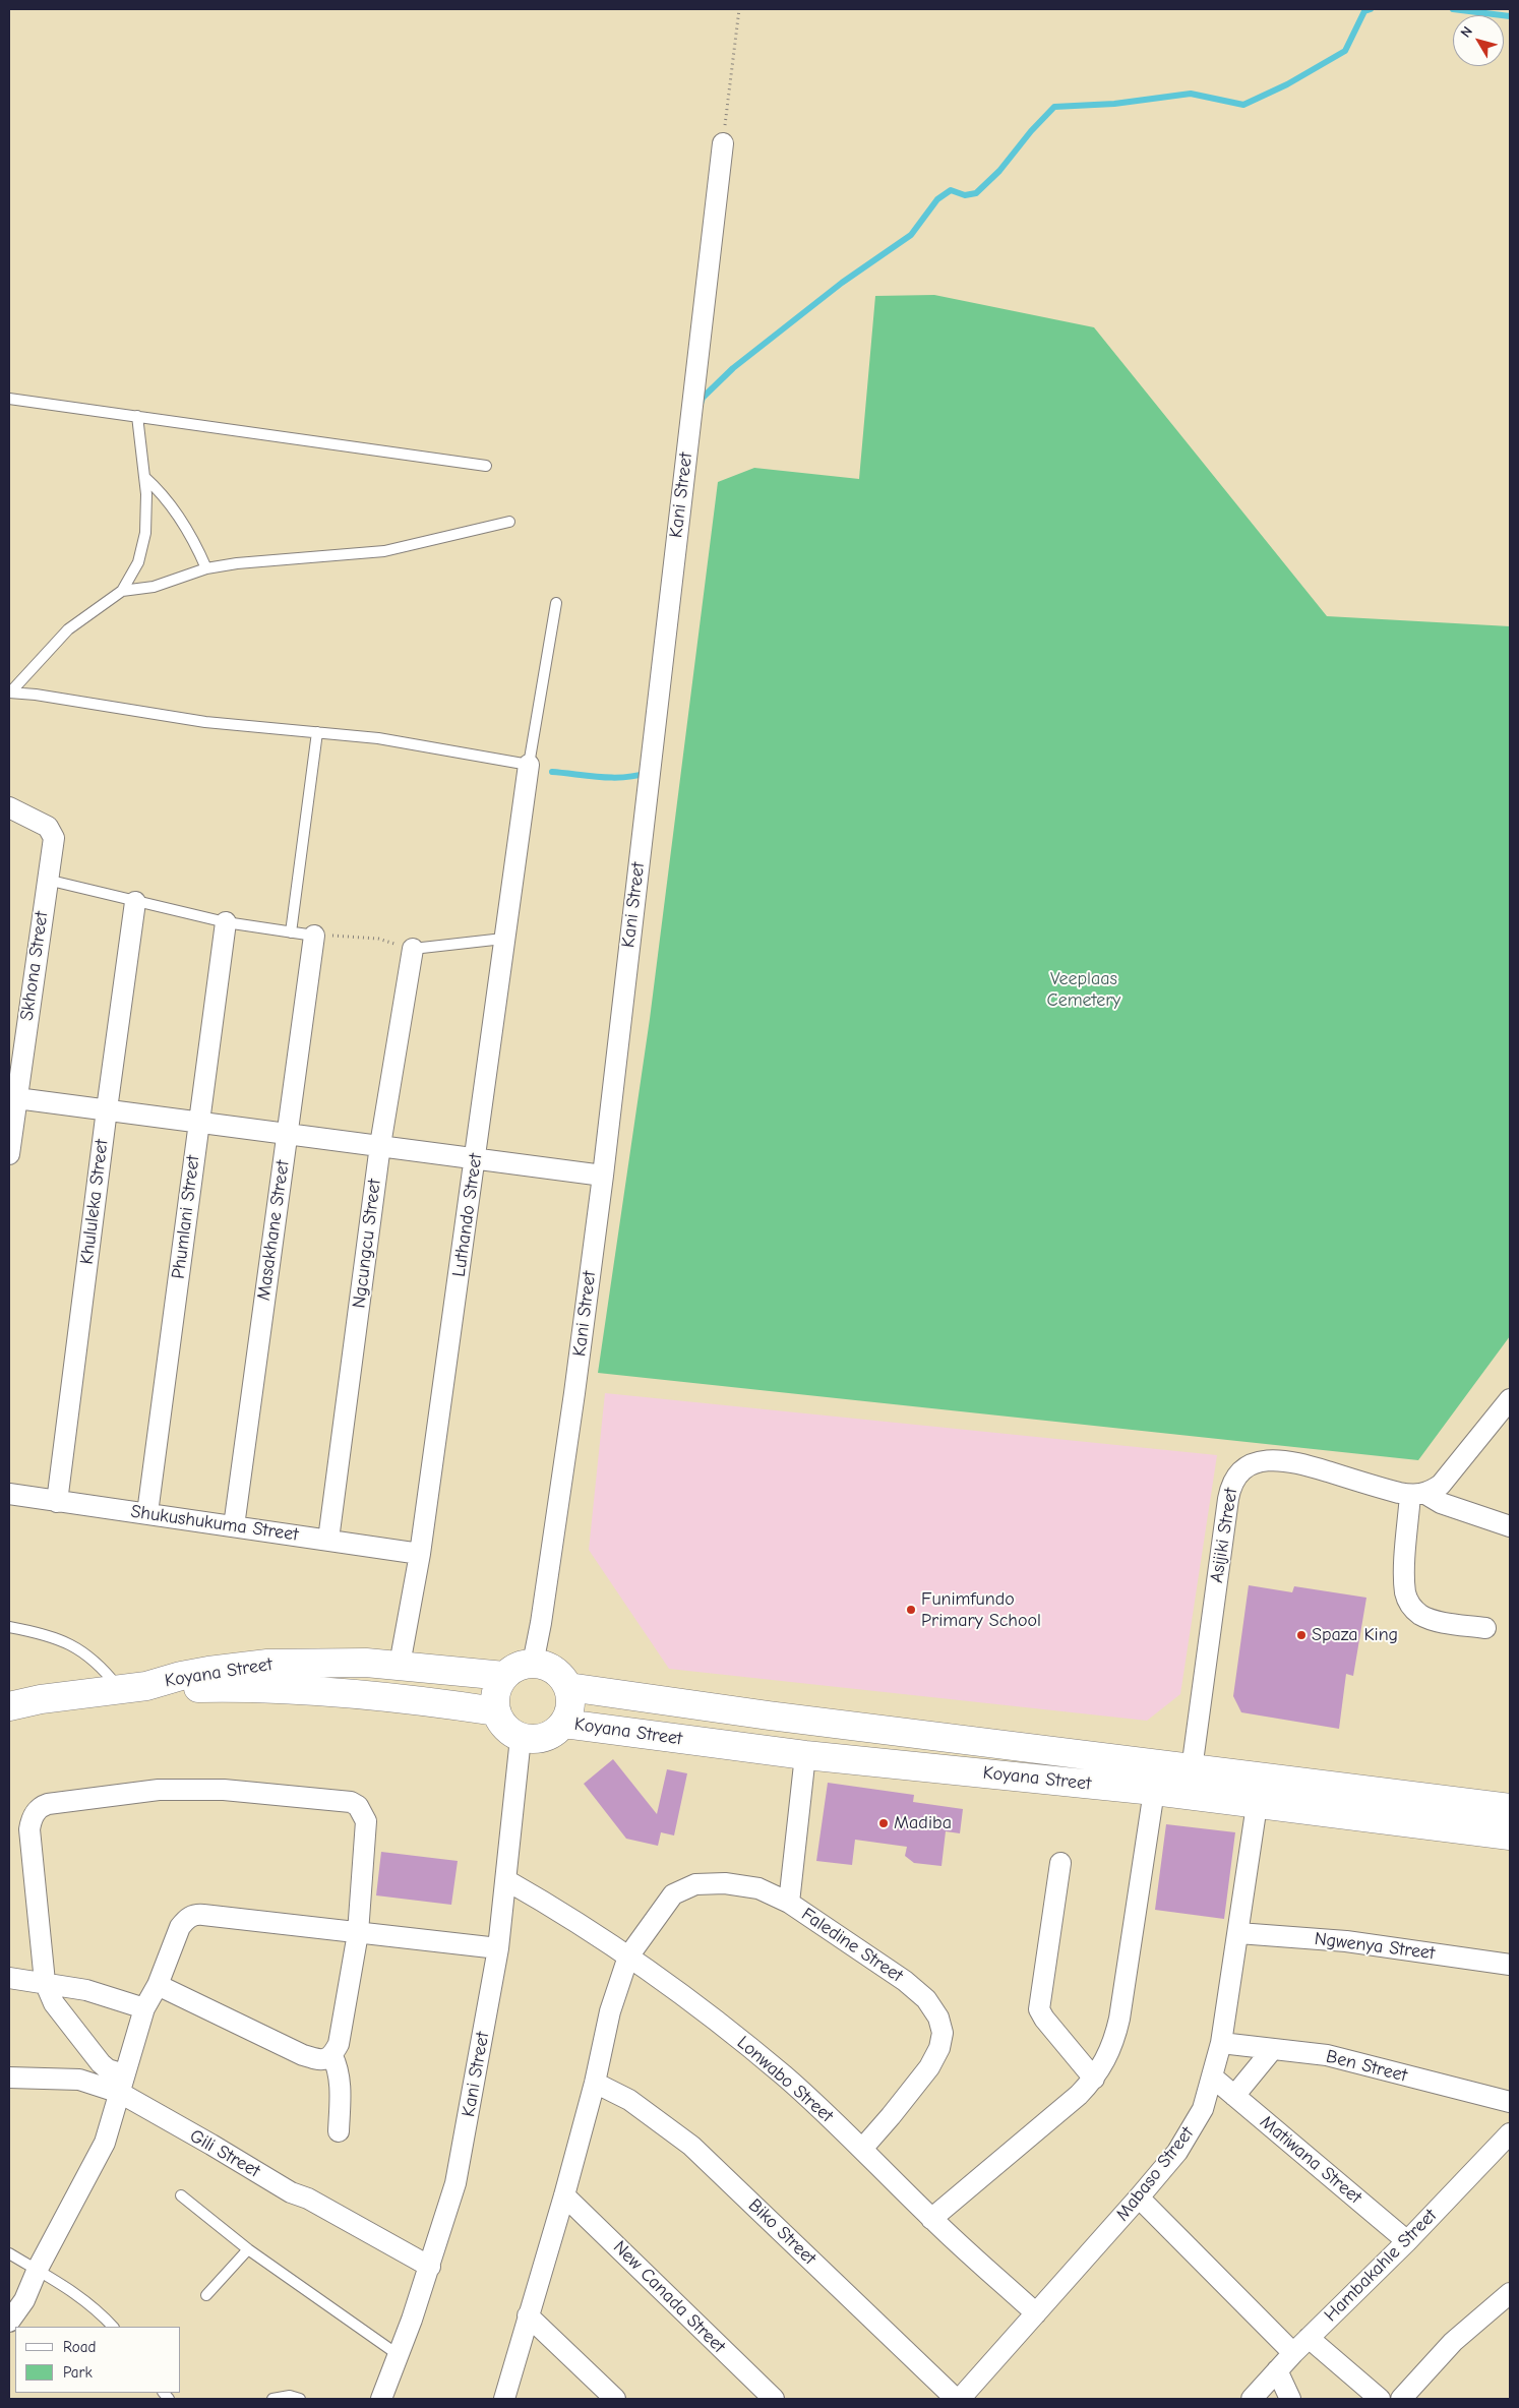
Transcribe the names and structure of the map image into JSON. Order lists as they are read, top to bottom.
{
  "streets": {
    "main road": ["Koyana Street"],
    "street": [
      "Kani Street",
      "Skhona Street",
      "Khululeka Street",
      "Luthando Street",
      "Phumlani Street",
      "Masakhane Street",
      "Ngcungcu Street",
      "Shukushukuma Street",
      "Asijiki Street",
      "Faledine Street",
      "Ngwenya Street",
      "Ben Street",
      "Lonwabo Street",
      "Gili Street",
      "Matiwana Street",
      "Mabaso Street",
      "Biko Street",
      "Hambakahle Street",
      "New Canada Street"
    ]
  },
  "crossings": [
    ["Kani Street", "Koyana Street"],
    ["Kani Street", "Lonwabo Street"],
    ["Kani Street", "Gili Street"],
    ["Khululeka Street", "Shukushukuma Street"],
    ["Luthando Street", "Shukushukuma Street"],
    ["Luthando Street", "Koyana Street"],
    ["Phumlani Street", "Shukushukuma Street"],
    ["Masakhane Street", "Shukushukuma Street"],
    ["Ngcungcu Street", "Shukushukuma Street"],
    ["Asijiki Street", "Koyana Street"],
    ["Koyana Street", "Mabaso Street"],
    ["Faledine Street", "Lonwabo Street"],
    ["Faledine Street", "Biko Street"],
    ["Faledine Street", "New Canada Street"],
    ["Ngwenya Street", "Mabaso Street"],
    ["Ben Street", "Mabaso Street"],
    ["Lonwabo Street", "Mabaso Street"],
    ["Matiwana Street", "Mabaso Street"],
    ["Matiwana Street", "Hambakahle Street"],
    ["Mabaso Street", "Biko Street"]
  ],
  "parks": ["Veeplaas Cemetery"],
  "places": ["Funimfundo Primary School", "Spaza King", "Madiba"],
  "legend": ["Road", "Park"],
  "north": "top left"
}
